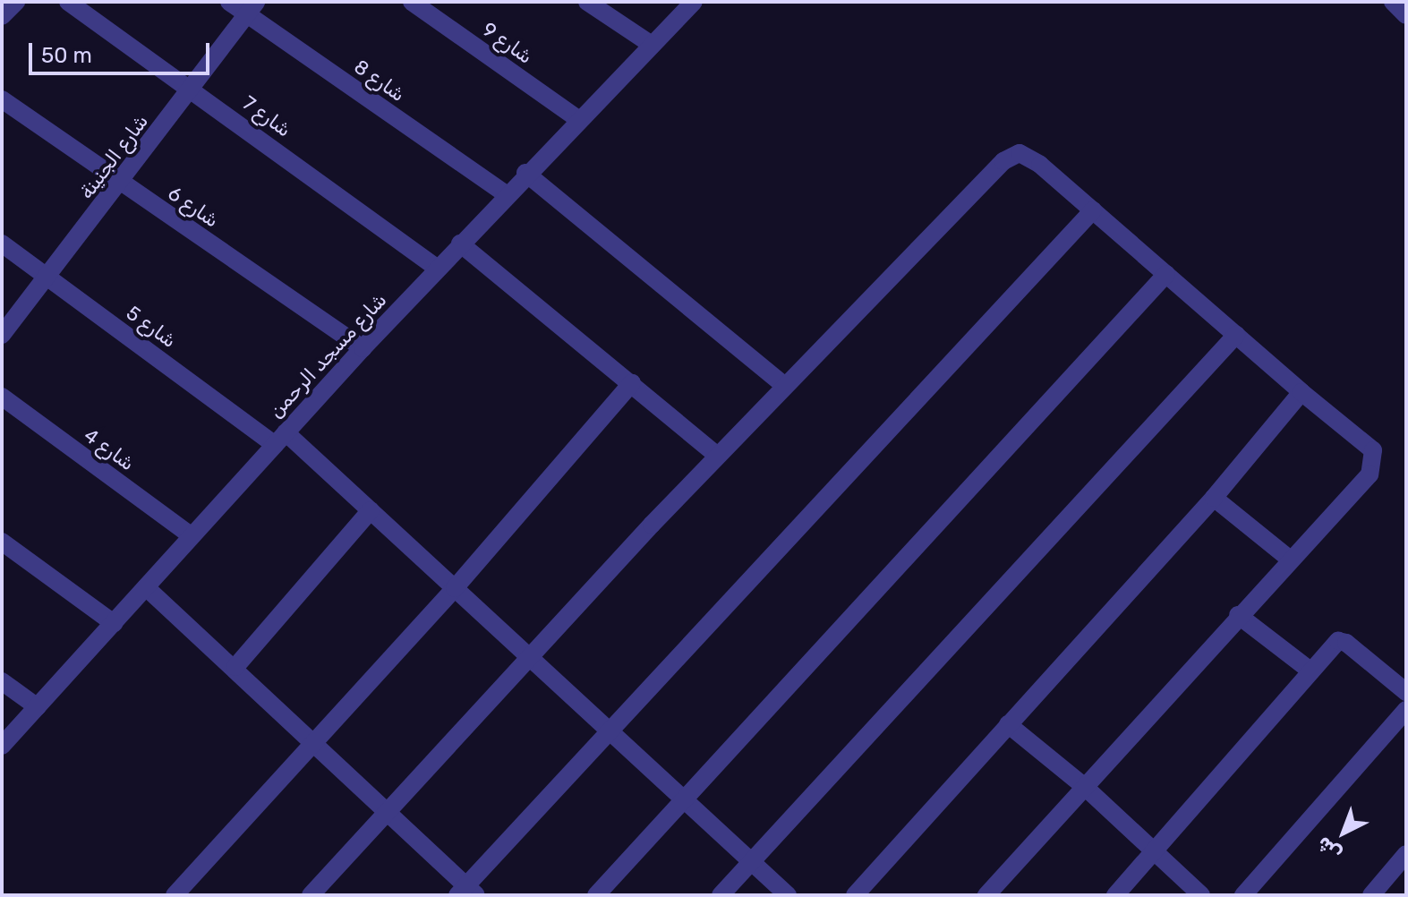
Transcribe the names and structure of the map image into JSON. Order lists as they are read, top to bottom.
{
  "streets": {
    "street": [
      "شارع 9",
      "شارع 8",
      "شارع 7",
      "شارع الجنينة",
      "شارع 6",
      "شارع 5",
      "شارع مسجد الرحمن",
      "شارع 4"
    ]
  },
  "crossings": [
    ["شارع 9", "شارع مسجد الرحمن"],
    ["شارع 8", "شارع الجنينة"],
    ["شارع 8", "شارع مسجد الرحمن"],
    ["شارع 7", "شارع الجنينة"],
    ["شارع 7", "شارع مسجد الرحمن"],
    ["شارع الجنينة", "شارع 6"],
    ["شارع الجنينة", "شارع 5"],
    ["شارع 6", "شارع مسجد الرحمن"],
    ["شارع 5", "شارع مسجد الرحمن"],
    ["شارع مسجد الرحمن", "شارع 4"]
  ],
  "scale_bar": "50 m",
  "north": "bottom left"
}
